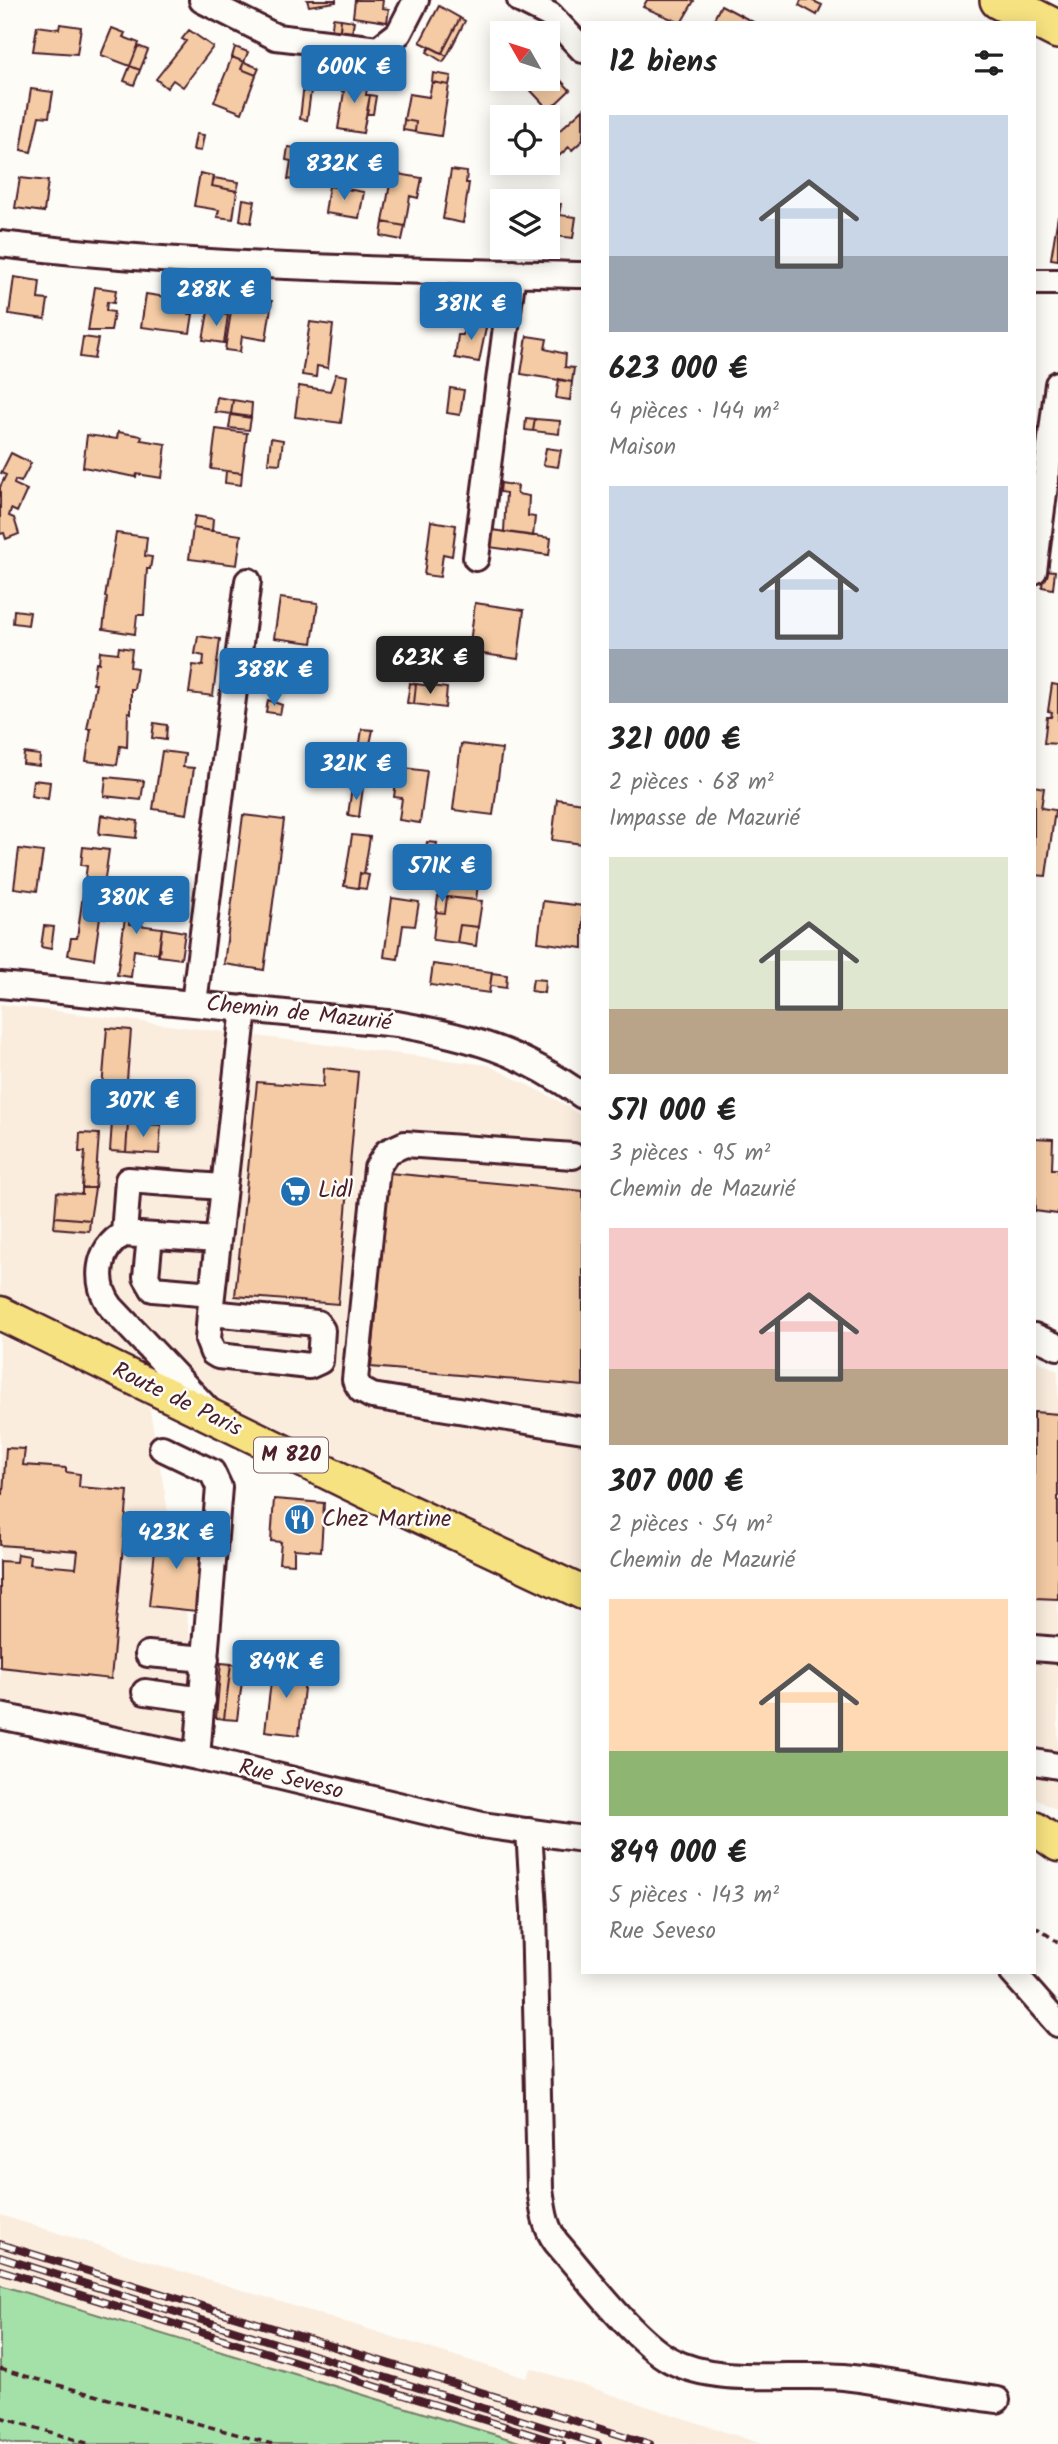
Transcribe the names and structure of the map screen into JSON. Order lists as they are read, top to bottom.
{
  "streets": {
    "main road": ["Route de Paris", "M 820"],
    "street": ["Chemin de Mazurié", "Rue Seveso"]
  },
  "places": {
    "supermarket": ["Lidl"],
    "restaurant": ["Chez Martine"]
  },
  "north": "top left",
  "page": {
    "heading": "12 biens",
    "price": [
      "600K €",
      "832K €",
      "288K €",
      "381K €",
      "623K €",
      "388K €",
      "321K €",
      "571K €",
      "380K €",
      "307K €",
      "423K €",
      "849K €"
    ],
    "list": [
      {
        "name": "623 000 €",
        "note": "4 pièces · 144 m² · Maison"
      },
      {
        "name": "321 000 €",
        "note": "2 pièces · 68 m² · Impasse de Mazurié"
      },
      {
        "name": "571 000 €",
        "note": "3 pièces · 95 m² · Chemin de Mazurié"
      },
      {
        "name": "307 000 €",
        "note": "2 pièces · 54 m² · Chemin de Mazurié"
      },
      {
        "name": "849 000 €",
        "note": "5 pièces · 143 m² · Rue Seveso"
      }
    ]
  }
}
